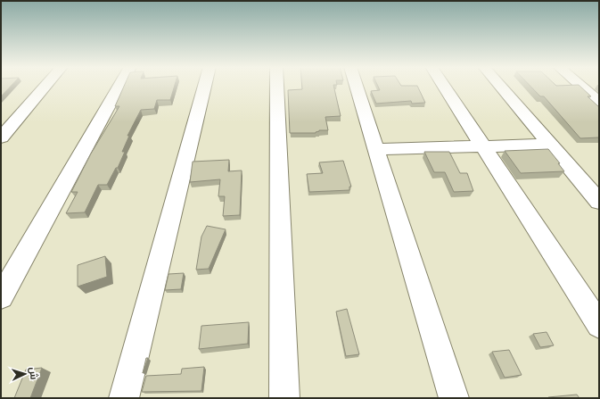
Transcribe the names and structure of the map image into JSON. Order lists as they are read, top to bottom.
{
  "north": "right"
}
